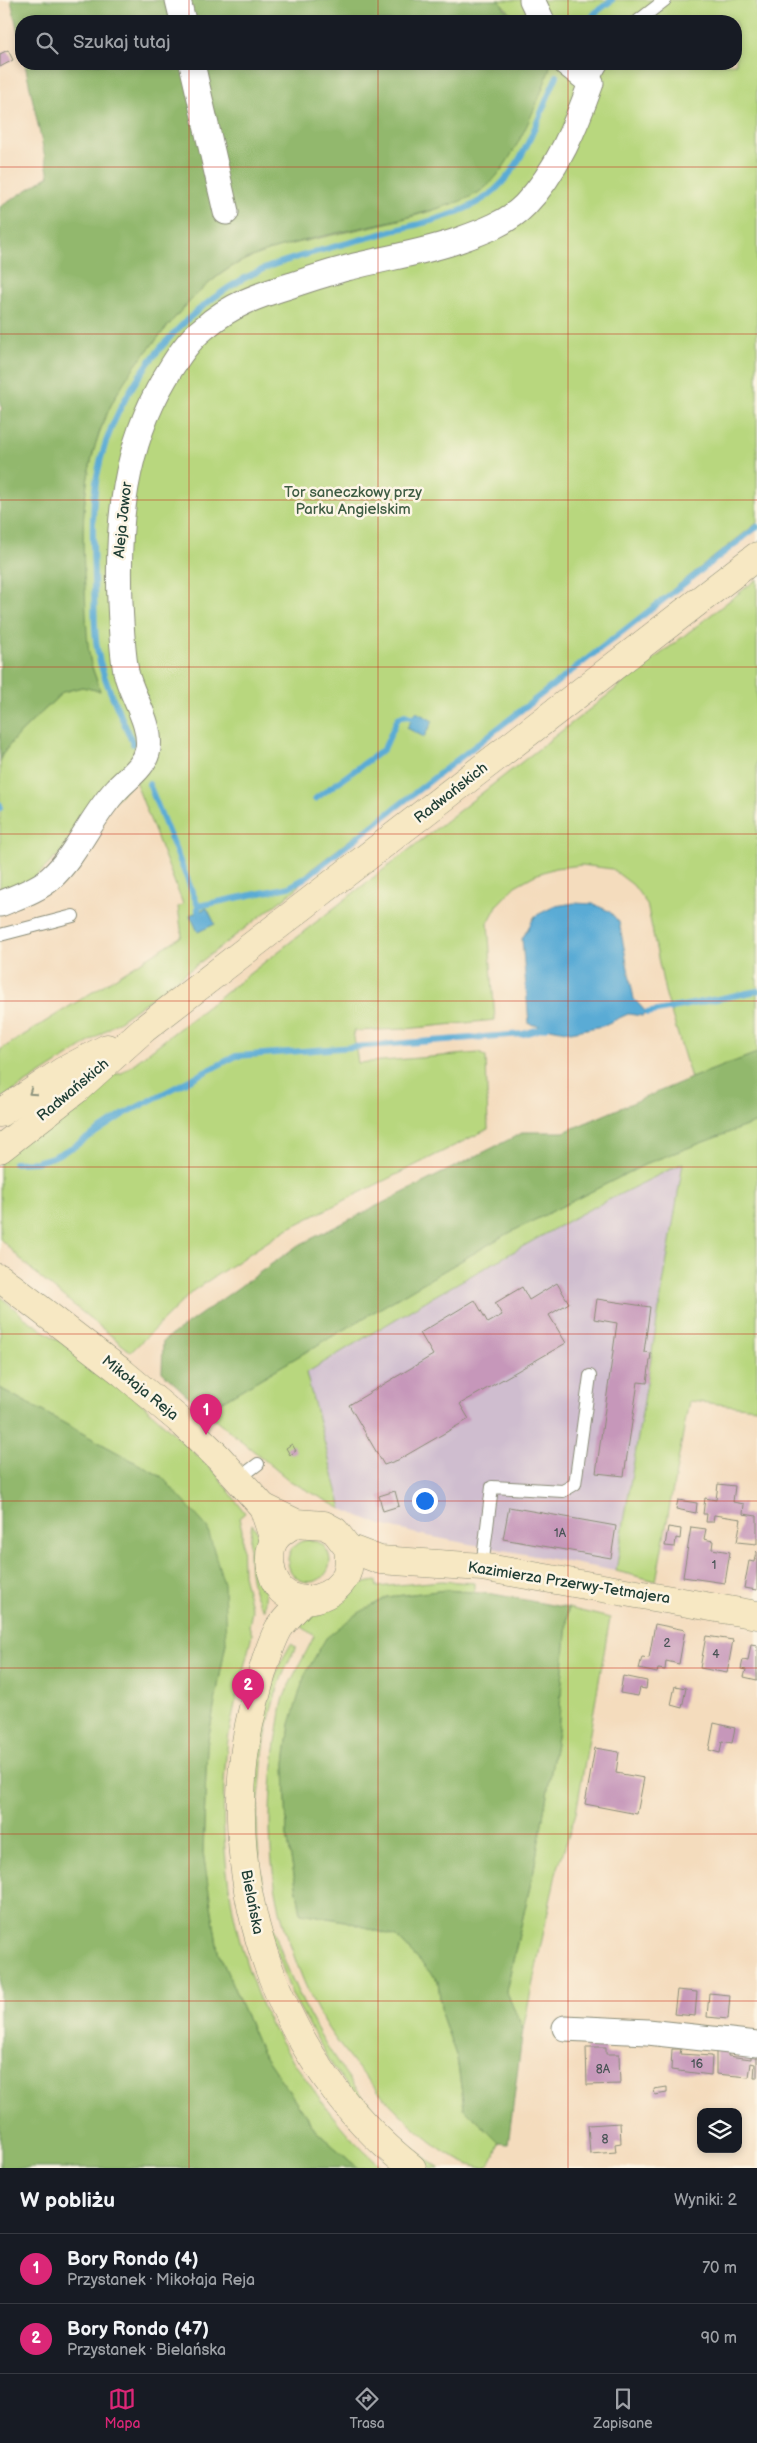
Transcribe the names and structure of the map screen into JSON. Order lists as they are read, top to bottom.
{
  "streets": {
    "street": [
      "Aleja Jawor",
      "Radwańskich",
      "Mikołaja Reja",
      "Kazimierza Przerwy-Tetmajera",
      "Bielańska"
    ]
  },
  "crossings": [
    ["Mikołaja Reja", "Kazimierza Przerwy-Tetmajera"],
    ["Mikołaja Reja", "Bielańska"],
    ["Kazimierza Przerwy-Tetmajera", "Bielańska"]
  ],
  "parks": ["Tor saneczkowy przy Parku Angielskim"],
  "house_numbers": [
    "1A",
    "1",
    "2",
    "4",
    "16",
    "8A",
    "8"
  ],
  "page": {
    "search": "Szukaj tutaj",
    "pins": ["1", "2"],
    "heading": ["W pobliżu", "Wyniki: 2"],
    "list": [
      {
        "mark": "1",
        "name": "Bory Rondo (4)",
        "note": "Przystanek · Mikołaja Reja",
        "value": "70 m"
      },
      {
        "mark": "2",
        "name": "Bory Rondo (47)",
        "note": "Przystanek · Bielańska",
        "value": "90 m"
      }
    ],
    "nav": ["Mapa", "Trasa", "Zapisane"]
  }
}
